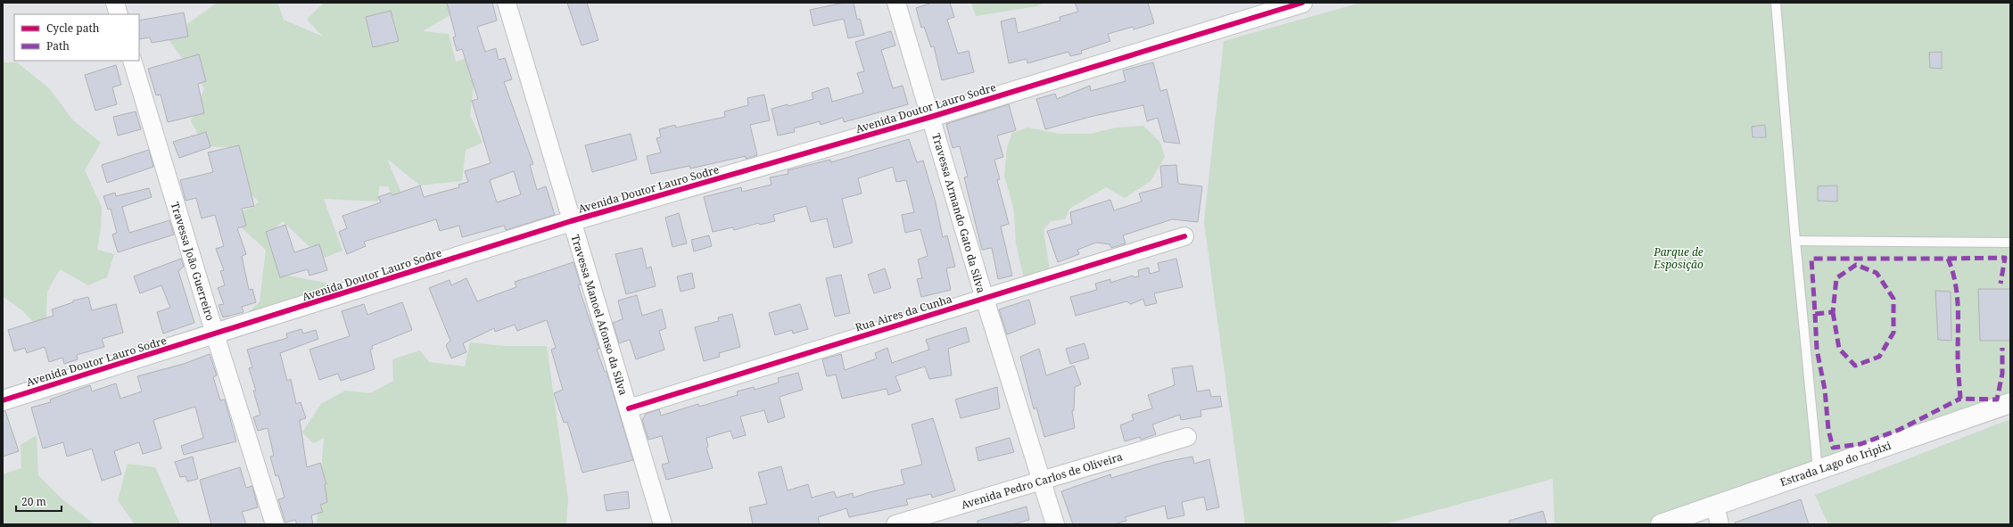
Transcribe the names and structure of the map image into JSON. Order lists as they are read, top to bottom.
{
  "streets": {
    "street": [
      "Avenida Doutor Lauro Sodre",
      "Travessa Armando Gato da Silva",
      "Travessa João Guerreiro",
      "Rua Aires da Cunha",
      "Travessa Manoel Afonso da Silva",
      "Estrada Lago do Iripixi",
      "Avenida Pedro Carlos de Oliveira"
    ]
  },
  "crossings": [
    ["Avenida Doutor Lauro Sodre", "Travessa Armando Gato da Silva"],
    ["Avenida Doutor Lauro Sodre", "Travessa João Guerreiro"],
    ["Avenida Doutor Lauro Sodre", "Travessa Manoel Afonso da Silva"],
    ["Travessa Armando Gato da Silva", "Rua Aires da Cunha"],
    ["Travessa Armando Gato da Silva", "Avenida Pedro Carlos de Oliveira"],
    ["Rua Aires da Cunha", "Travessa Manoel Afonso da Silva"]
  ],
  "parks": ["Parque de Esposição"],
  "legend": ["Cycle path", "Path"],
  "scale_bar": "20 m"
}
